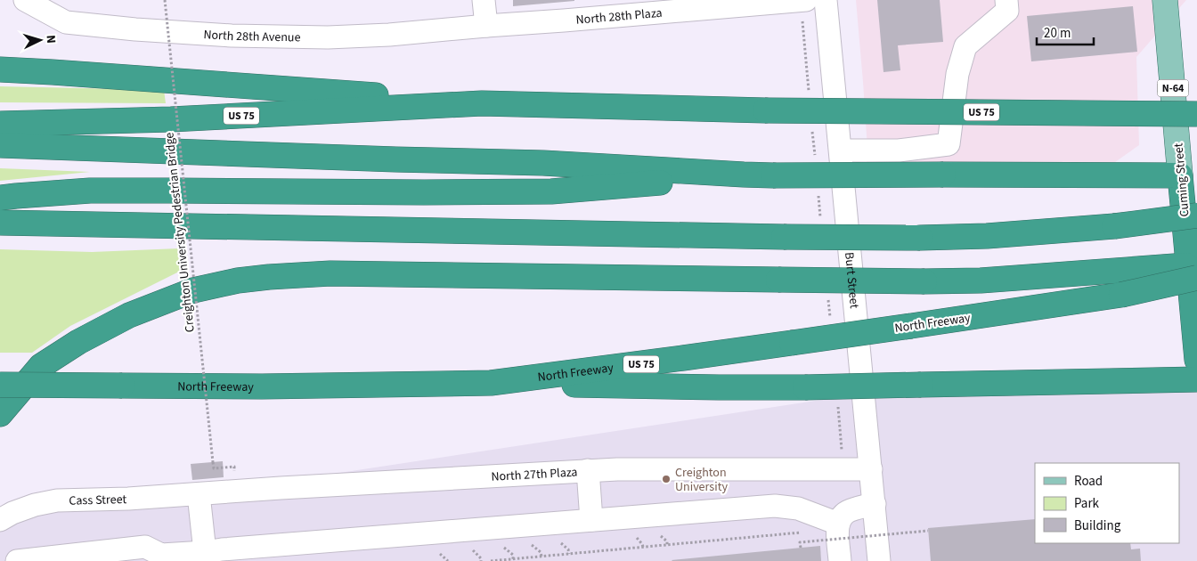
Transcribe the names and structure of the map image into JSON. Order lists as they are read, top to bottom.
{
  "streets": {
    "highway": [
      "N-64",
      "US 75",
      "Cuming Street",
      "North Freeway"
    ],
    "street": [
      "North 28th Plaza",
      "North 28th Avenue",
      "Burt Street",
      "North 27th Plaza",
      "Cass Street"
    ],
    "path": ["Creighton University Pedestrian Bridge"]
  },
  "crossings": [
    ["North 28th Plaza", "North 28th Avenue"],
    ["Burt Street", "North 27th Plaza"],
    ["North 27th Plaza", "Cass Street"]
  ],
  "places": ["Creighton University"],
  "legend": ["Road", "Park", "Building"],
  "scale_bar": "20 m",
  "north": "right"
}
